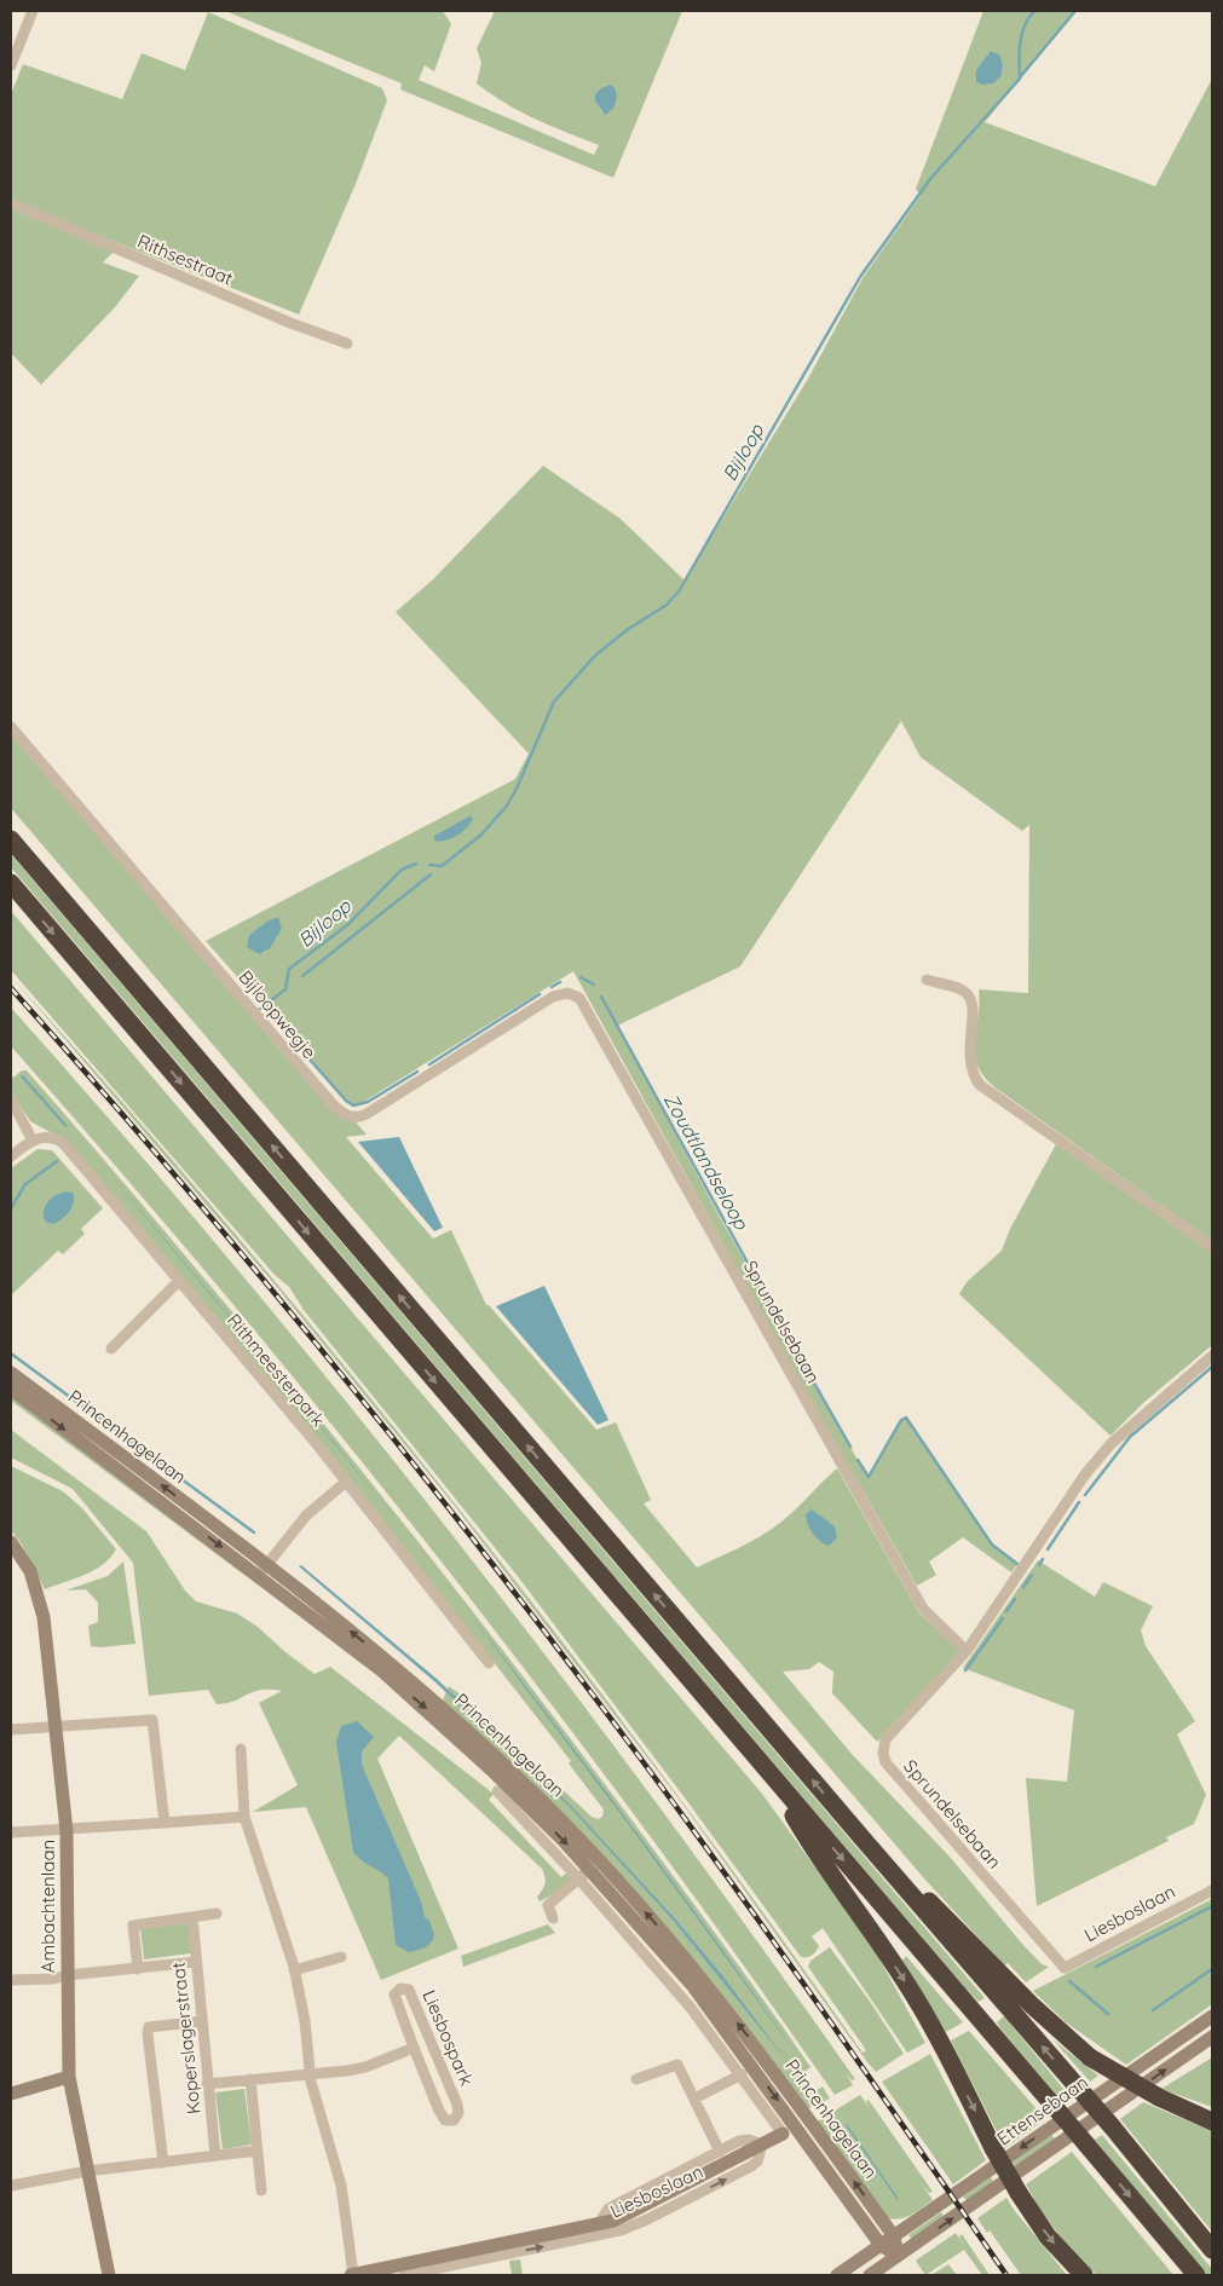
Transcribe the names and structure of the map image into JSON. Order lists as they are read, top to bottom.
{
  "streets": {
    "main road": [
      "Princenhagelaan",
      "Ambachtenlaan",
      "Liesboslaan",
      "Ettensebaan"
    ],
    "street": [
      "Rithsestraat",
      "Bijloopwegje",
      "Sprundelsebaan",
      "Rithmeesterpark",
      "Koperslagerstraat",
      "Liesbospark"
    ]
  },
  "crossings": [
    ["Bijloopwegje", "Sprundelsebaan"],
    ["Sprundelsebaan", "Liesboslaan"],
    ["Princenhagelaan", "Ettensebaan"],
    ["Koperslagerstraat", "Liesbospark"]
  ],
  "water": ["Bijloop", "Zoudtlandseloop"]
}
